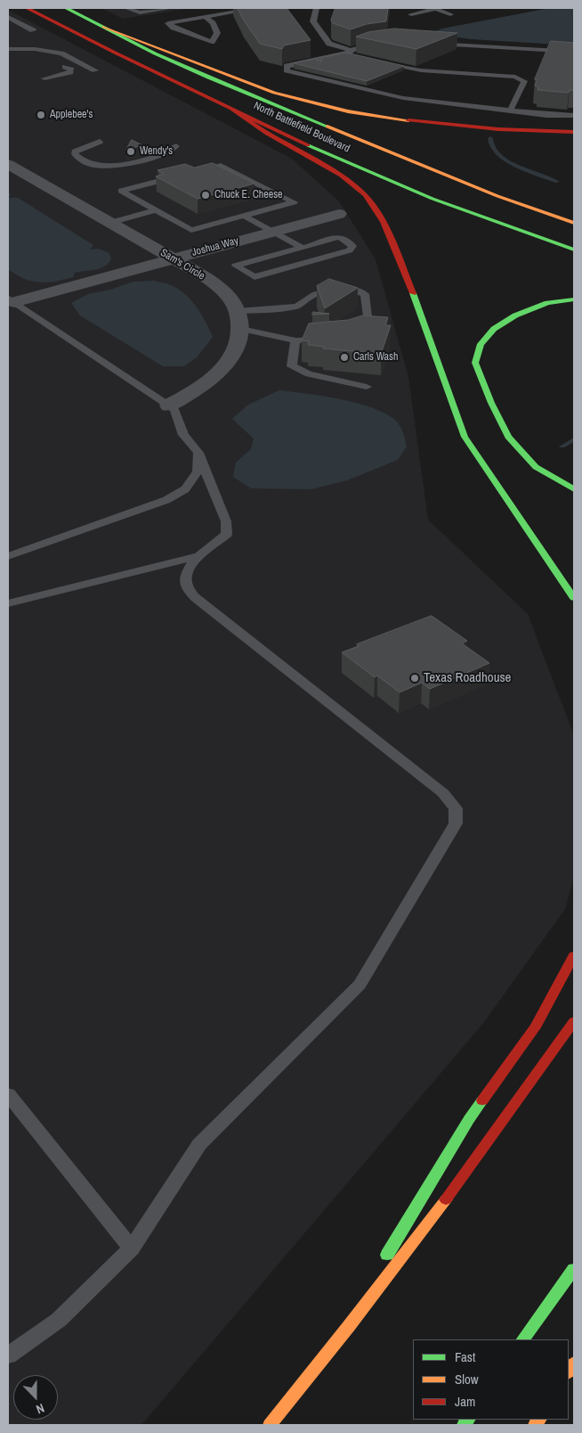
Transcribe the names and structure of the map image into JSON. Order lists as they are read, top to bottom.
{
  "streets": {
    "main road": ["North Battlefield Boulevard"],
    "street": ["Joshua Way", "Sam's Circle"]
  },
  "crossings": [
    ["Joshua Way", "Sam's Circle"]
  ],
  "places": [
    "Applebee's",
    "Wendy's",
    "Chuck E. Cheese",
    "Carls Wash",
    "Texas Roadhouse"
  ],
  "legend": ["Fast", "Slow", "Jam"],
  "north": "bottom"
}
